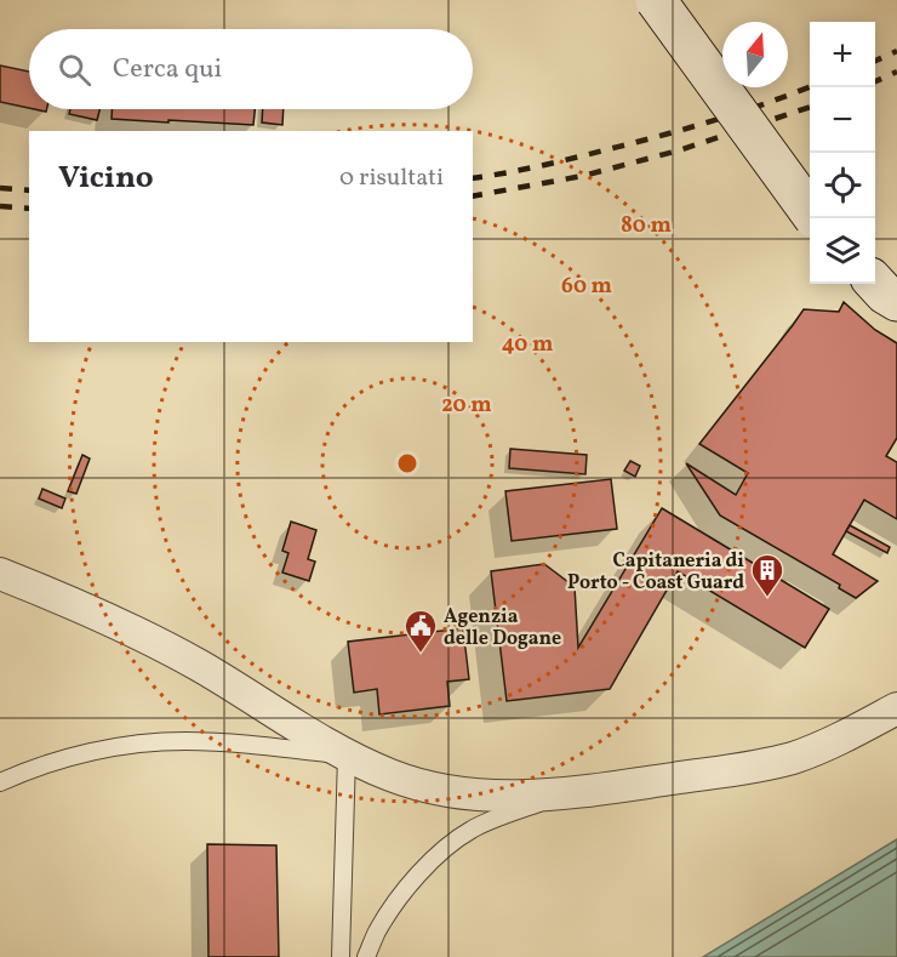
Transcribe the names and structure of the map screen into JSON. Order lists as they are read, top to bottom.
{
  "places": {
    "building": ["Capitaneria di Porto - Coast Guard"],
    "public building": ["Agenzia delle Dogane"]
  },
  "north": "top",
  "page": {
    "map_buttons": ["+", "−"],
    "search": "Cerca qui",
    "heading": ["Vicino", "0 risultati"]
  },
  "rings": [
    "80 m",
    "60 m",
    "40 m",
    "20 m"
  ]
}
